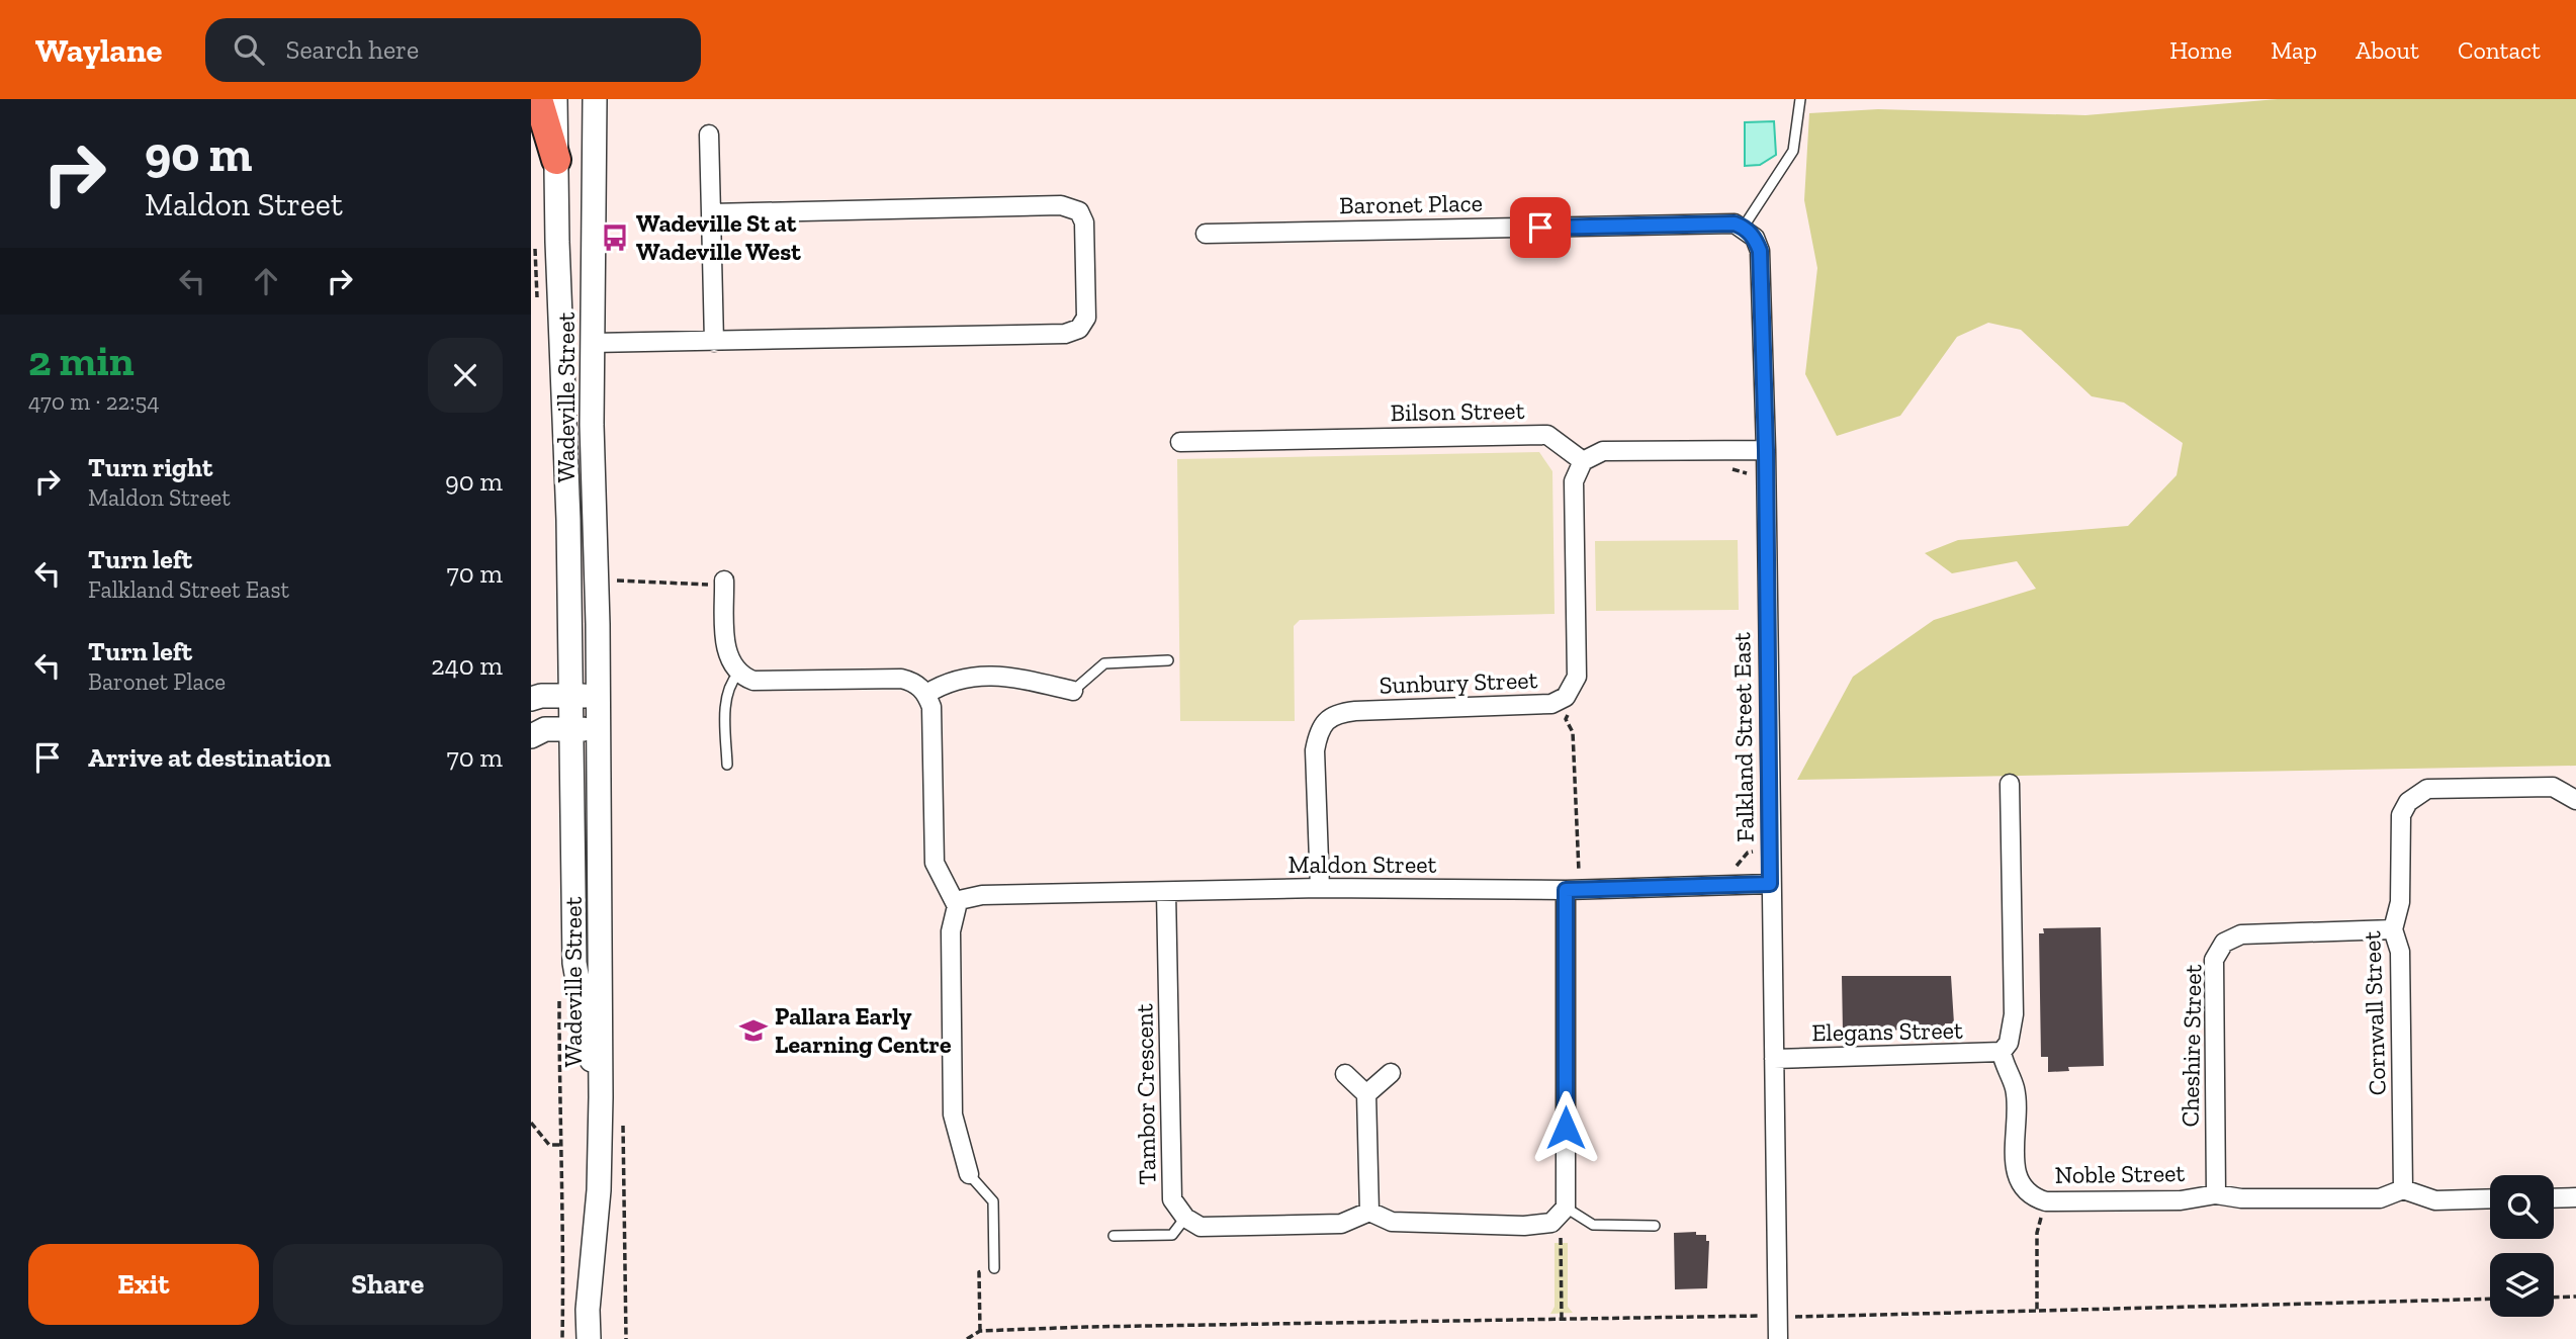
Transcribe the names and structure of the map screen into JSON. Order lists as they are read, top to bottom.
{
  "streets": {
    "street": [
      "Baronet Place",
      "Wadeville Street",
      "Bilson Street",
      "Sunbury Street",
      "Falkland Street East",
      "Maldon Street",
      "Cornwall Street",
      "Elegans Street",
      "Cheshire Street",
      "Tambor Crescent",
      "Noble Street"
    ]
  },
  "crossings": [
    ["Baronet Place", "Falkland Street East"],
    ["Bilson Street", "Sunbury Street"],
    ["Sunbury Street", "Maldon Street"],
    ["Falkland Street East", "Maldon Street"],
    ["Falkland Street East", "Elegans Street"],
    ["Maldon Street", "Tambor Crescent"],
    ["Cornwall Street", "Cheshire Street"],
    ["Cornwall Street", "Noble Street"],
    ["Elegans Street", "Noble Street"],
    ["Cheshire Street", "Noble Street"]
  ],
  "places": {
    "bus stop": ["Wadeville St at Wadeville West"],
    "school or university": ["Pallara Early Learning Centre"]
  },
  "page": {
    "header": "Waylane",
    "search": "Search here",
    "nav": [
      "Home",
      "Map",
      "About",
      "Contact"
    ],
    "turn": ["90 m", "Maldon Street"],
    "heading": ["2 min", "470 m · 22:54"],
    "list": [
      {
        "name": "Turn right",
        "note": "Maldon Street",
        "value": "90 m"
      },
      {
        "name": "Turn left",
        "note": "Falkland Street East",
        "value": "70 m"
      },
      {
        "name": "Turn left",
        "note": "Baronet Place",
        "value": "240 m"
      },
      {
        "name": "Arrive at destination",
        "value": "70 m"
      }
    ],
    "buttons": ["Exit", "Share"]
  }
}
